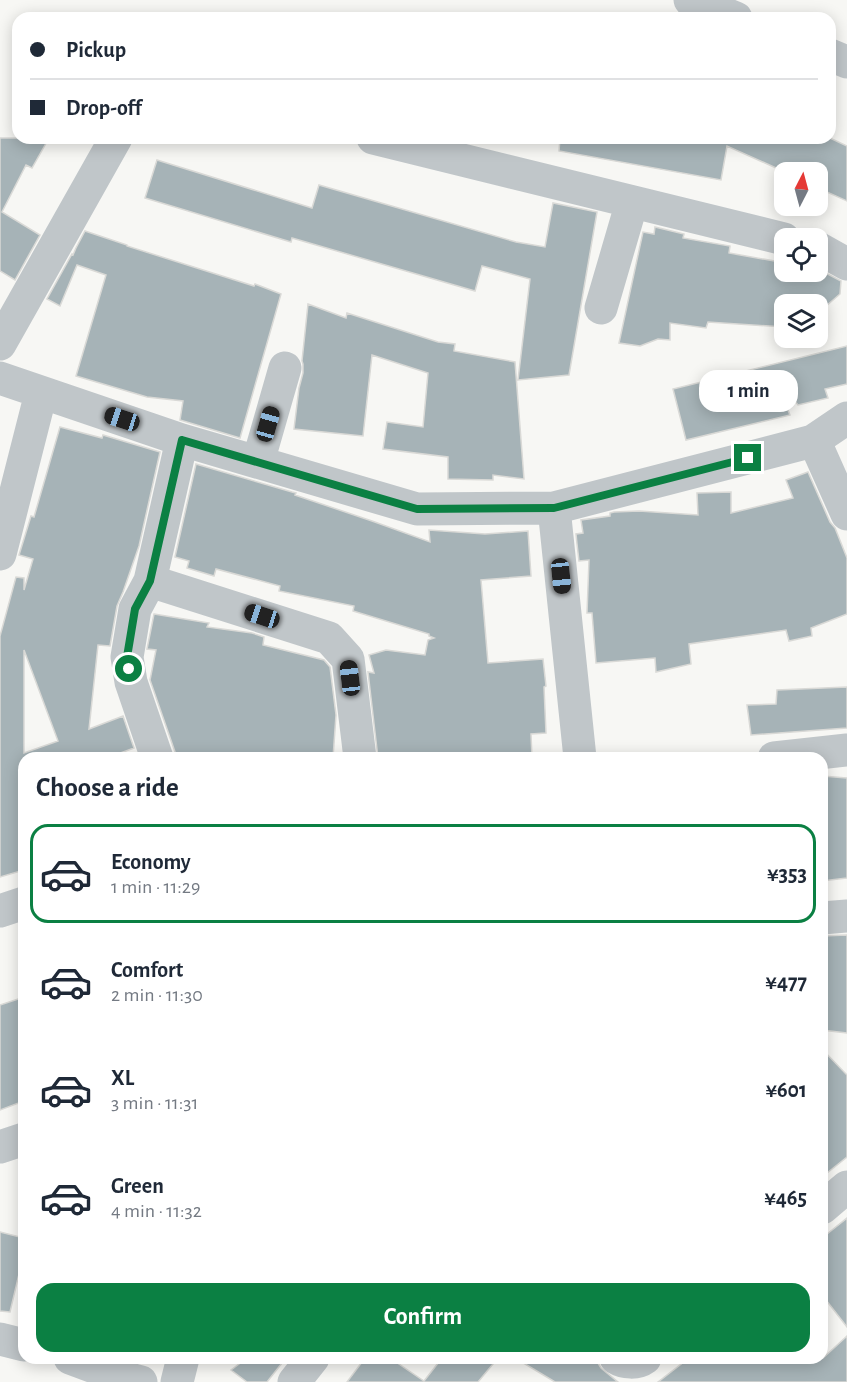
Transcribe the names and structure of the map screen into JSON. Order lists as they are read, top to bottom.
{
  "north": "top",
  "page": {
    "banner": ["Pickup", "Drop-off"],
    "bubble": "1 min",
    "heading": "Choose a ride",
    "list": [
      {
        "name": "Economy",
        "note": "1 min · 11:29",
        "value": "¥353"
      },
      {
        "name": "Comfort",
        "note": "2 min · 11:30",
        "value": "¥477"
      },
      {
        "name": "XL",
        "note": "3 min · 11:31",
        "value": "¥601"
      },
      {
        "name": "Green",
        "note": "4 min · 11:32",
        "value": "¥465"
      }
    ],
    "buttons": "Confirm"
  }
}
